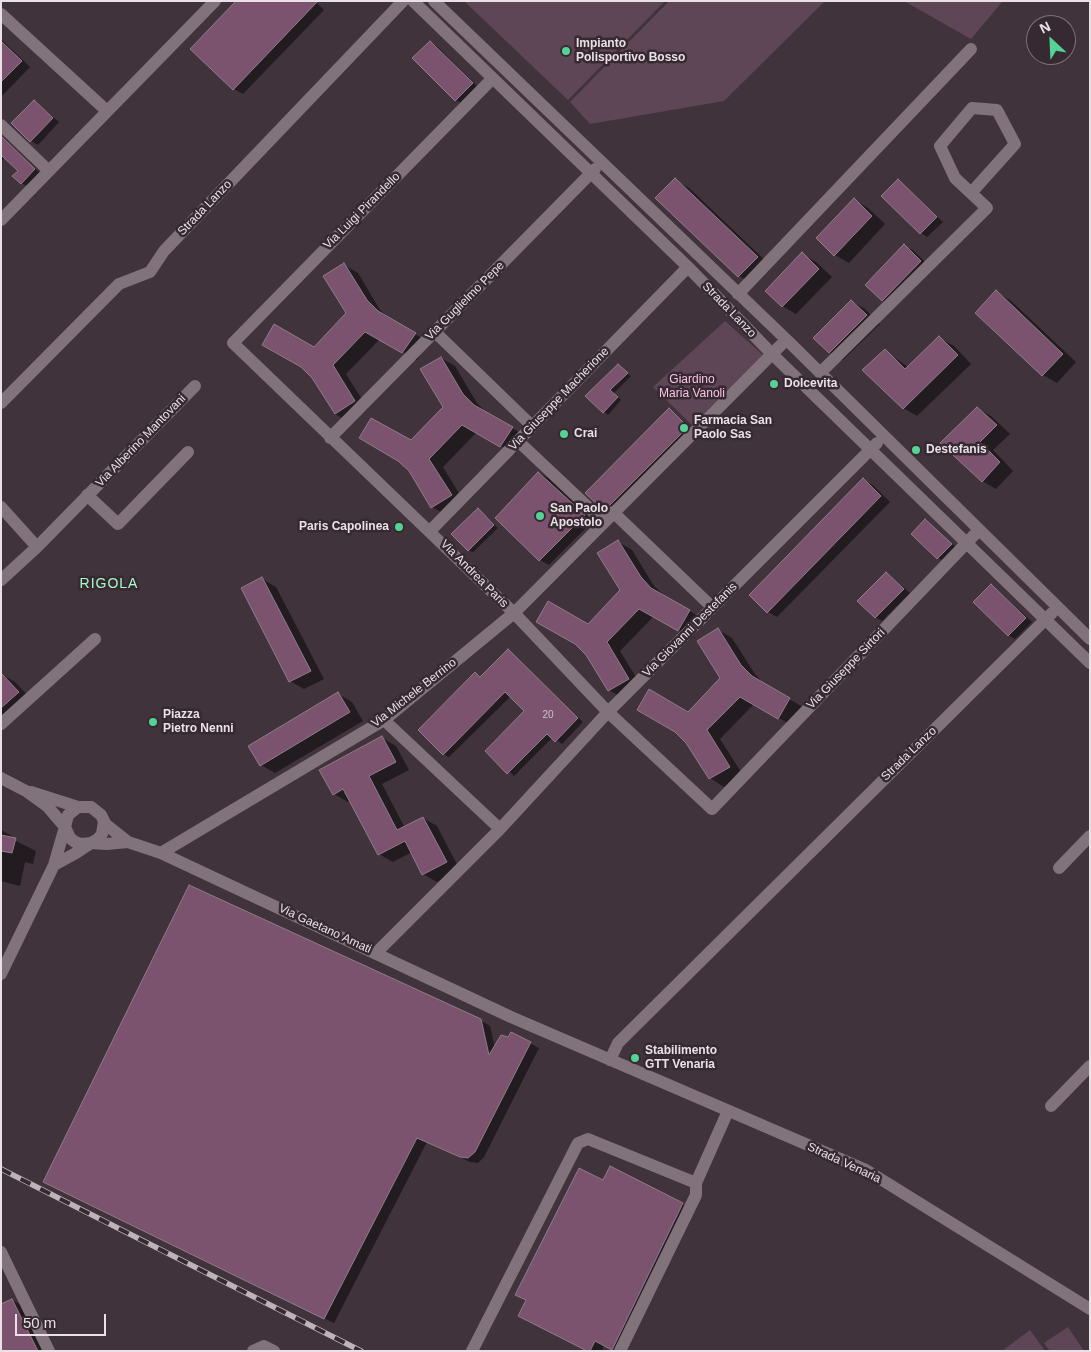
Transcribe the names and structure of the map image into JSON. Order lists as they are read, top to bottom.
{
  "streets": {
    "street": [
      "Strada Lanzo",
      "Via Luigi Pirandello",
      "Via Guglielmo Pepe",
      "Via Giuseppe Macherione",
      "Via Alberino Mantovani",
      "Via Andrea Paris",
      "Via Giovanni Destefanis",
      "Via Giuseppe Sirtori",
      "Via Michele Berrino",
      "Via Gaetano Amati",
      "Strada Venaria"
    ]
  },
  "crossings": [
    ["Strada Lanzo", "Via Luigi Pirandello"],
    ["Strada Lanzo", "Via Guglielmo Pepe"],
    ["Strada Lanzo", "Via Giuseppe Macherione"],
    ["Strada Lanzo", "Via Giovanni Destefanis"],
    ["Strada Lanzo", "Via Giuseppe Sirtori"],
    ["Strada Lanzo", "Via Michele Berrino"],
    ["Strada Lanzo", "Strada Venaria"],
    ["Via Luigi Pirandello", "Via Andrea Paris"],
    ["Via Guglielmo Pepe", "Via Andrea Paris"],
    ["Via Giuseppe Macherione", "Via Andrea Paris"],
    ["Via Andrea Paris", "Via Giovanni Destefanis"],
    ["Via Andrea Paris", "Via Giuseppe Sirtori"],
    ["Via Andrea Paris", "Via Michele Berrino"],
    ["Via Giovanni Destefanis", "Via Gaetano Amati"],
    ["Via Michele Berrino", "Via Gaetano Amati"],
    ["Via Gaetano Amati", "Strada Venaria"]
  ],
  "districts": ["RIGOLA"],
  "parks": ["Giardino Maria Vanoli"],
  "places": [
    "Impianto Polisportivo Bosso",
    "Dolcevita",
    "Farmacia San Paolo Sas",
    "Crai",
    "Destefanis",
    "San Paolo Apostolo",
    "Paris Capolinea",
    "Piazza Pietro Nenni",
    "Stabilimento GTT Venaria"
  ],
  "house_numbers": ["20"],
  "scale_bar": "50 m",
  "north": "top left"
}
